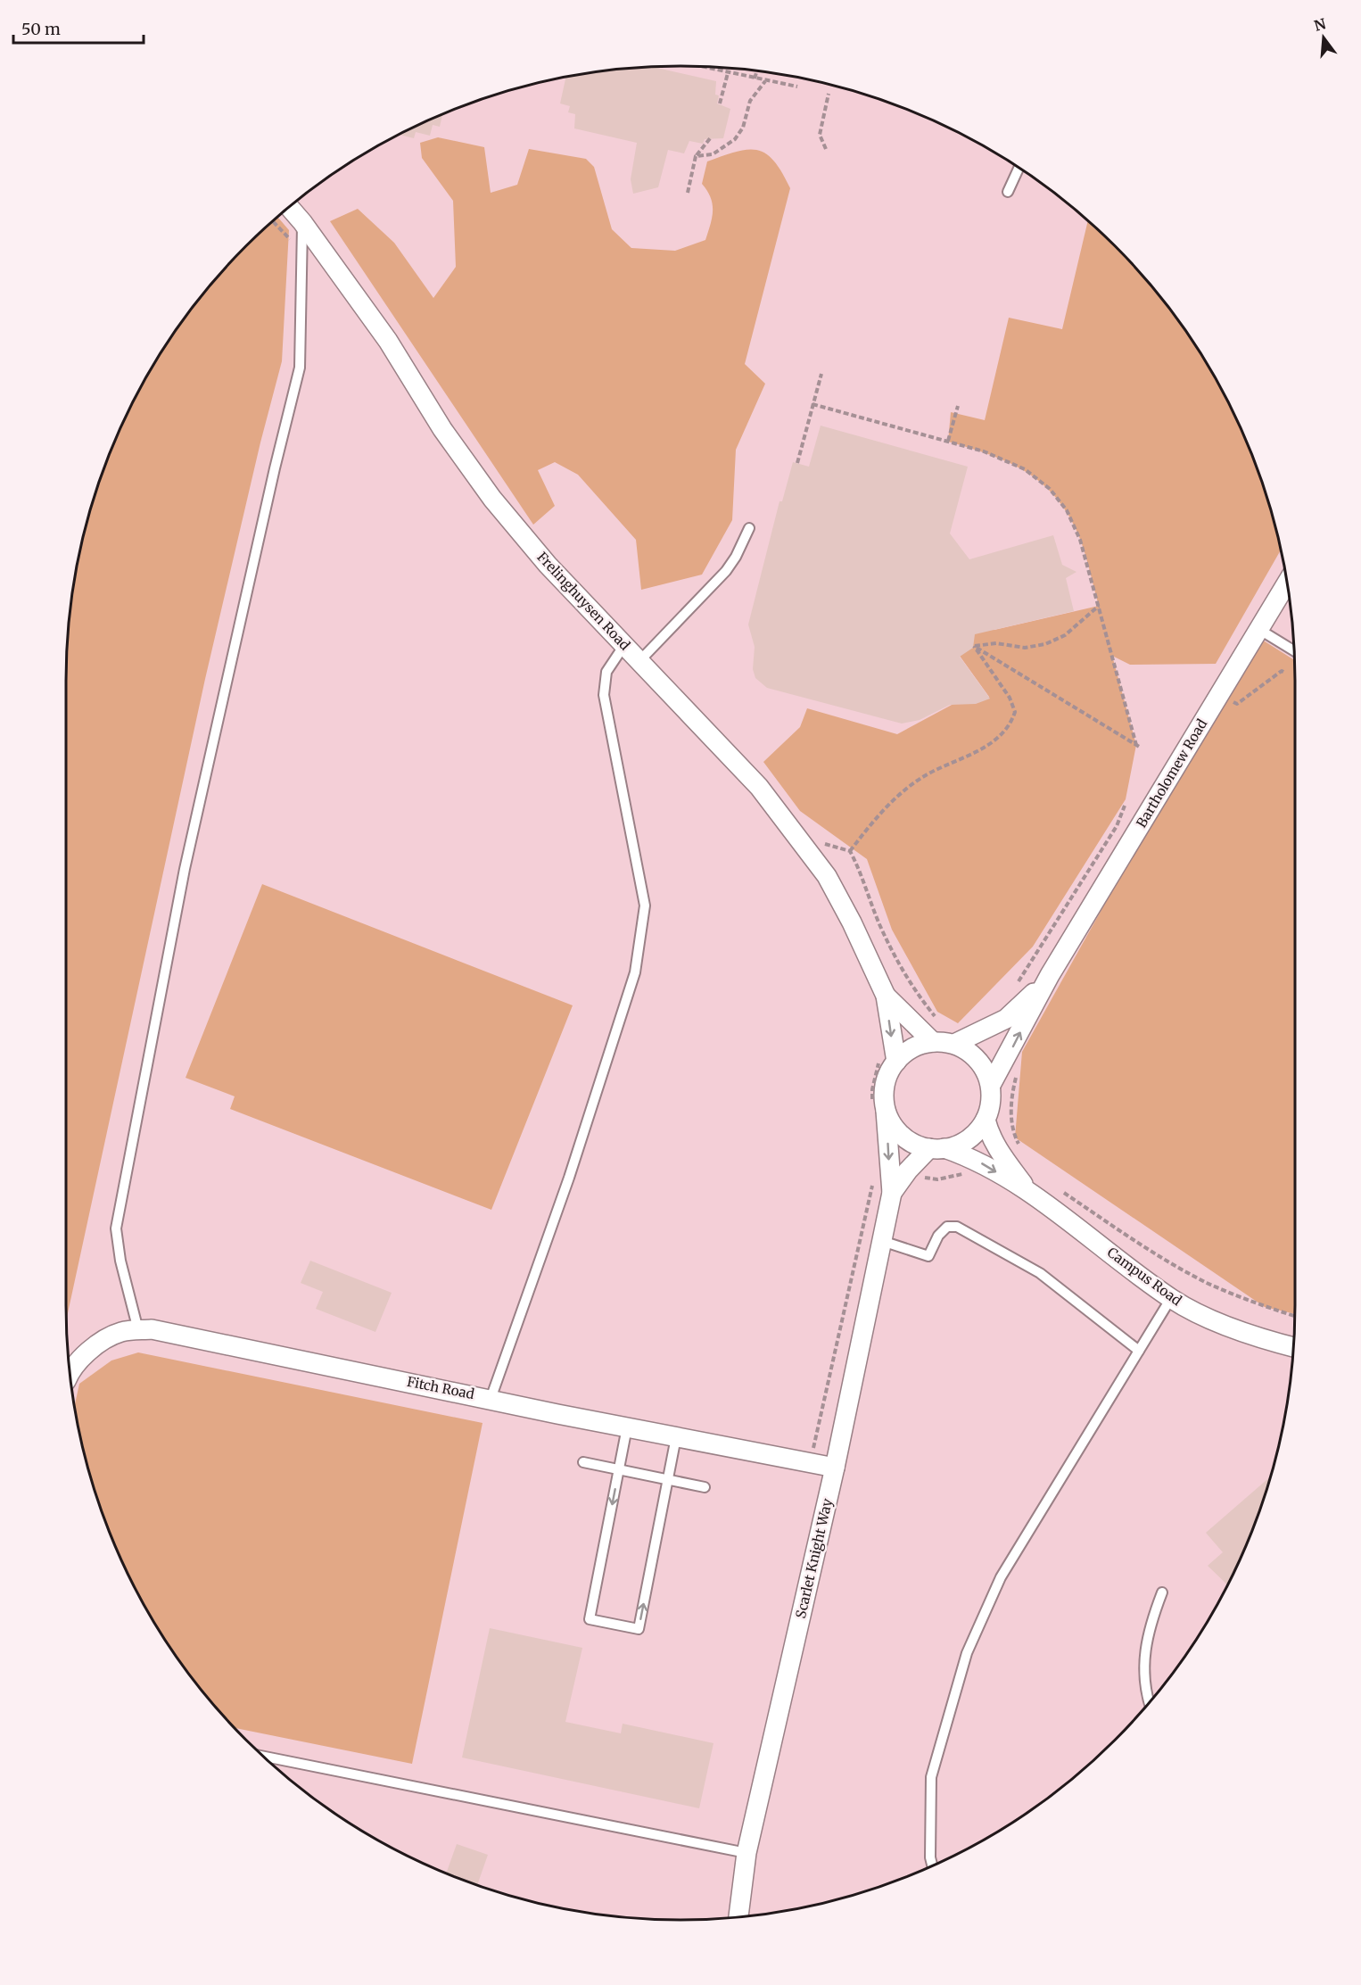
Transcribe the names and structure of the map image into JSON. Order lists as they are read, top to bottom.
{
  "streets": {
    "street": [
      "Frelinghuysen Road",
      "Bartholomew Road",
      "Campus Road",
      "Fitch Road",
      "Scarlet Knight Way"
    ]
  },
  "crossings": [
    ["Frelinghuysen Road", "Bartholomew Road"],
    ["Frelinghuysen Road", "Campus Road"],
    ["Bartholomew Road", "Campus Road"],
    ["Fitch Road", "Scarlet Knight Way"]
  ],
  "scale_bar": "50 m",
  "north": "top"
}
